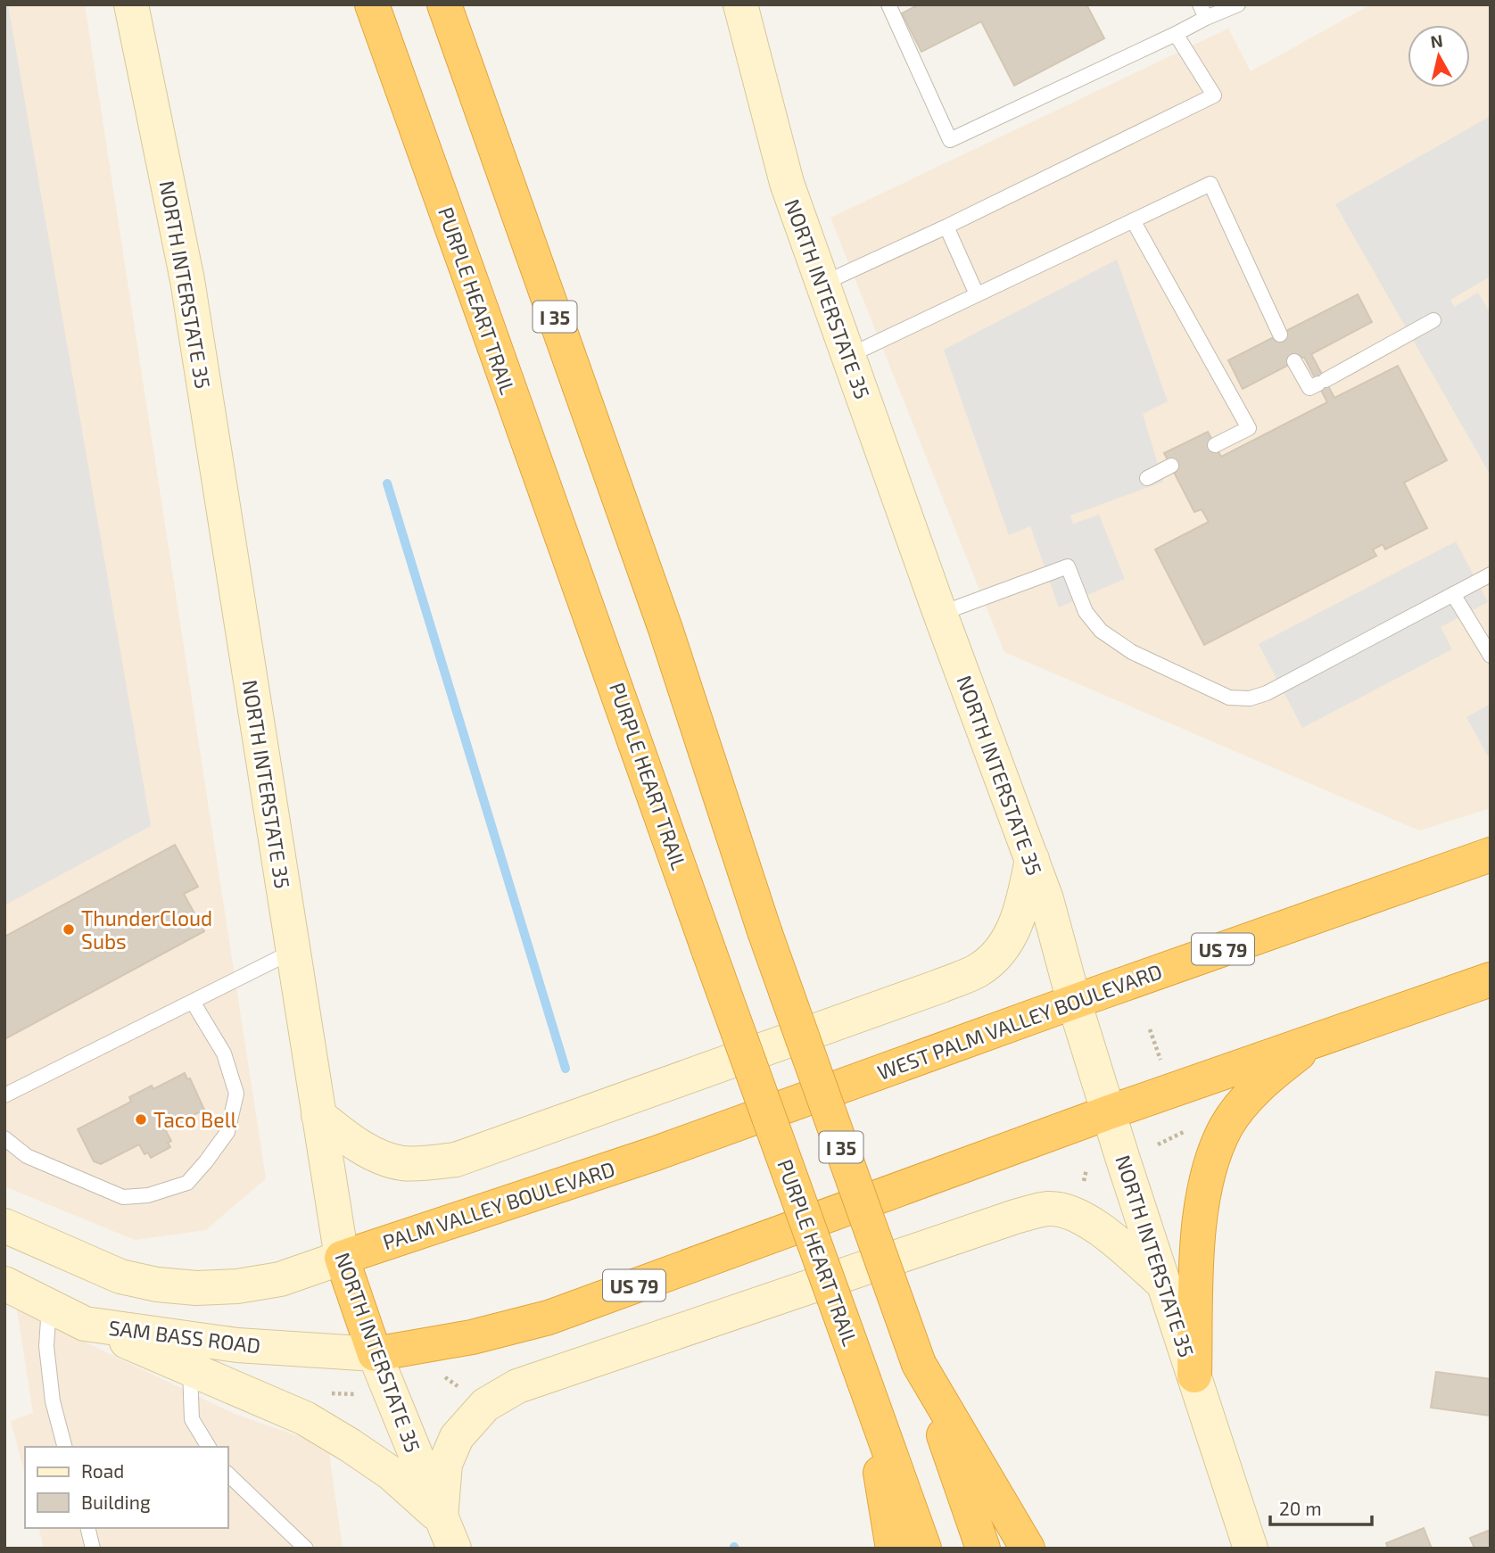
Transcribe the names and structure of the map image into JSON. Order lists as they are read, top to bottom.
{
  "streets": {
    "highway": [
      "NORTH INTERSTATE 35",
      "PURPLE HEART TRAIL",
      "I 35",
      "US 79",
      "WEST PALM VALLEY BOULEVARD",
      "PALM VALLEY BOULEVARD"
    ],
    "main road": ["SAM BASS ROAD"]
  },
  "crossings": [
    ["NORTH INTERSTATE 35", "US 79"],
    ["NORTH INTERSTATE 35", "WEST PALM VALLEY BOULEVARD"],
    ["NORTH INTERSTATE 35", "PALM VALLEY BOULEVARD"],
    ["NORTH INTERSTATE 35", "SAM BASS ROAD"],
    ["US 79", "SAM BASS ROAD"],
    ["WEST PALM VALLEY BOULEVARD", "PALM VALLEY BOULEVARD"]
  ],
  "places": ["ThunderCloud Subs", "Taco Bell"],
  "legend": ["Road", "Building"],
  "scale_bar": "20 m",
  "north": "top"
}
